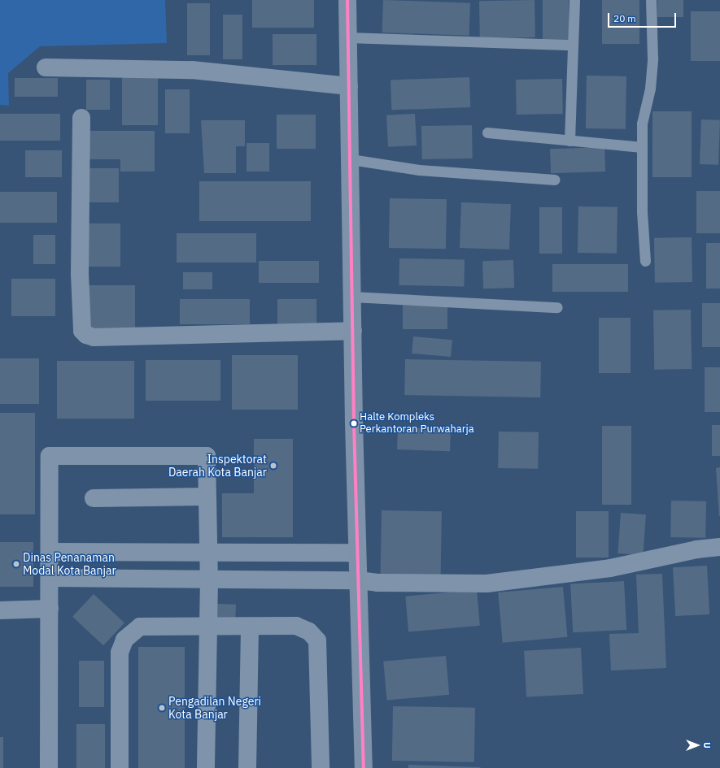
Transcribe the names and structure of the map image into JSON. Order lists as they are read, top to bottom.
{
  "places": [
    "Halte Kompleks Perkantoran Purwaharja",
    "Inspektorat Daerah Kota Banjar",
    "Dinas Penanaman Modal Kota Banjar",
    "Pengadilan Negeri Kota Banjar"
  ],
  "scale_bar": "20 m",
  "north": "right"
}
